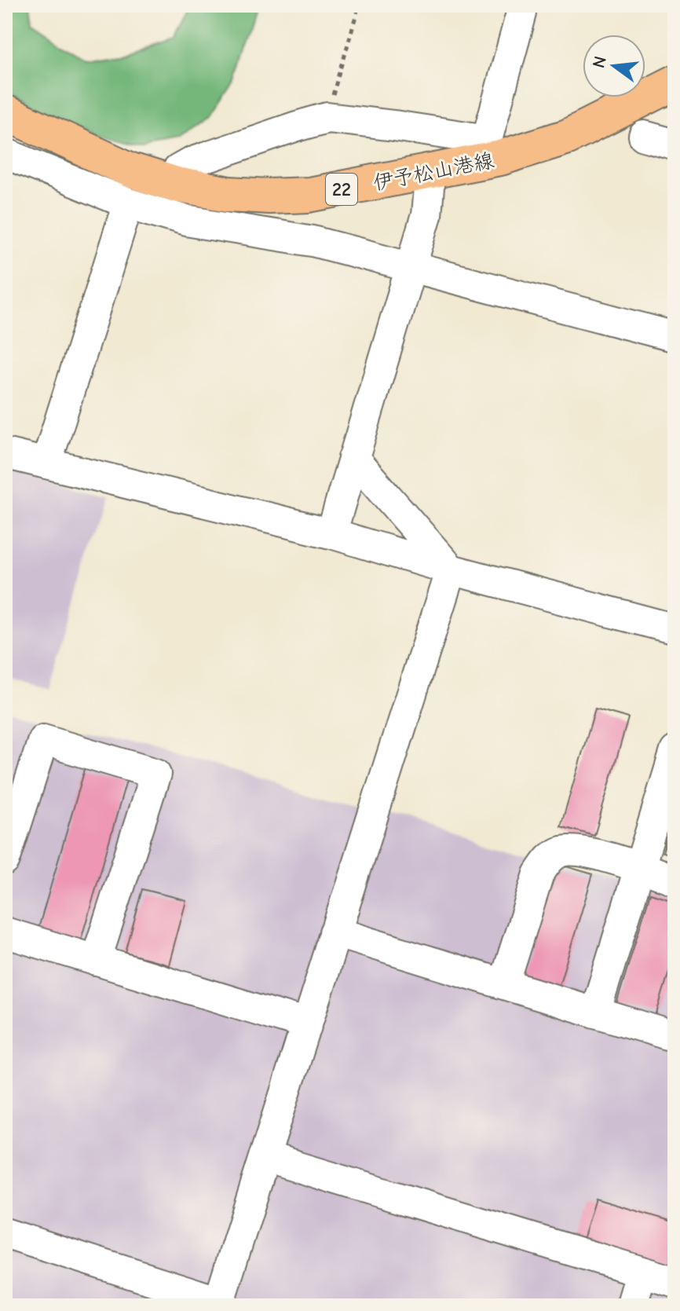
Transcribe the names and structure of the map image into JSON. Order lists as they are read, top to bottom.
{
  "streets": {
    "main road": ["伊予松山港線", "22"]
  },
  "north": "left"
}
